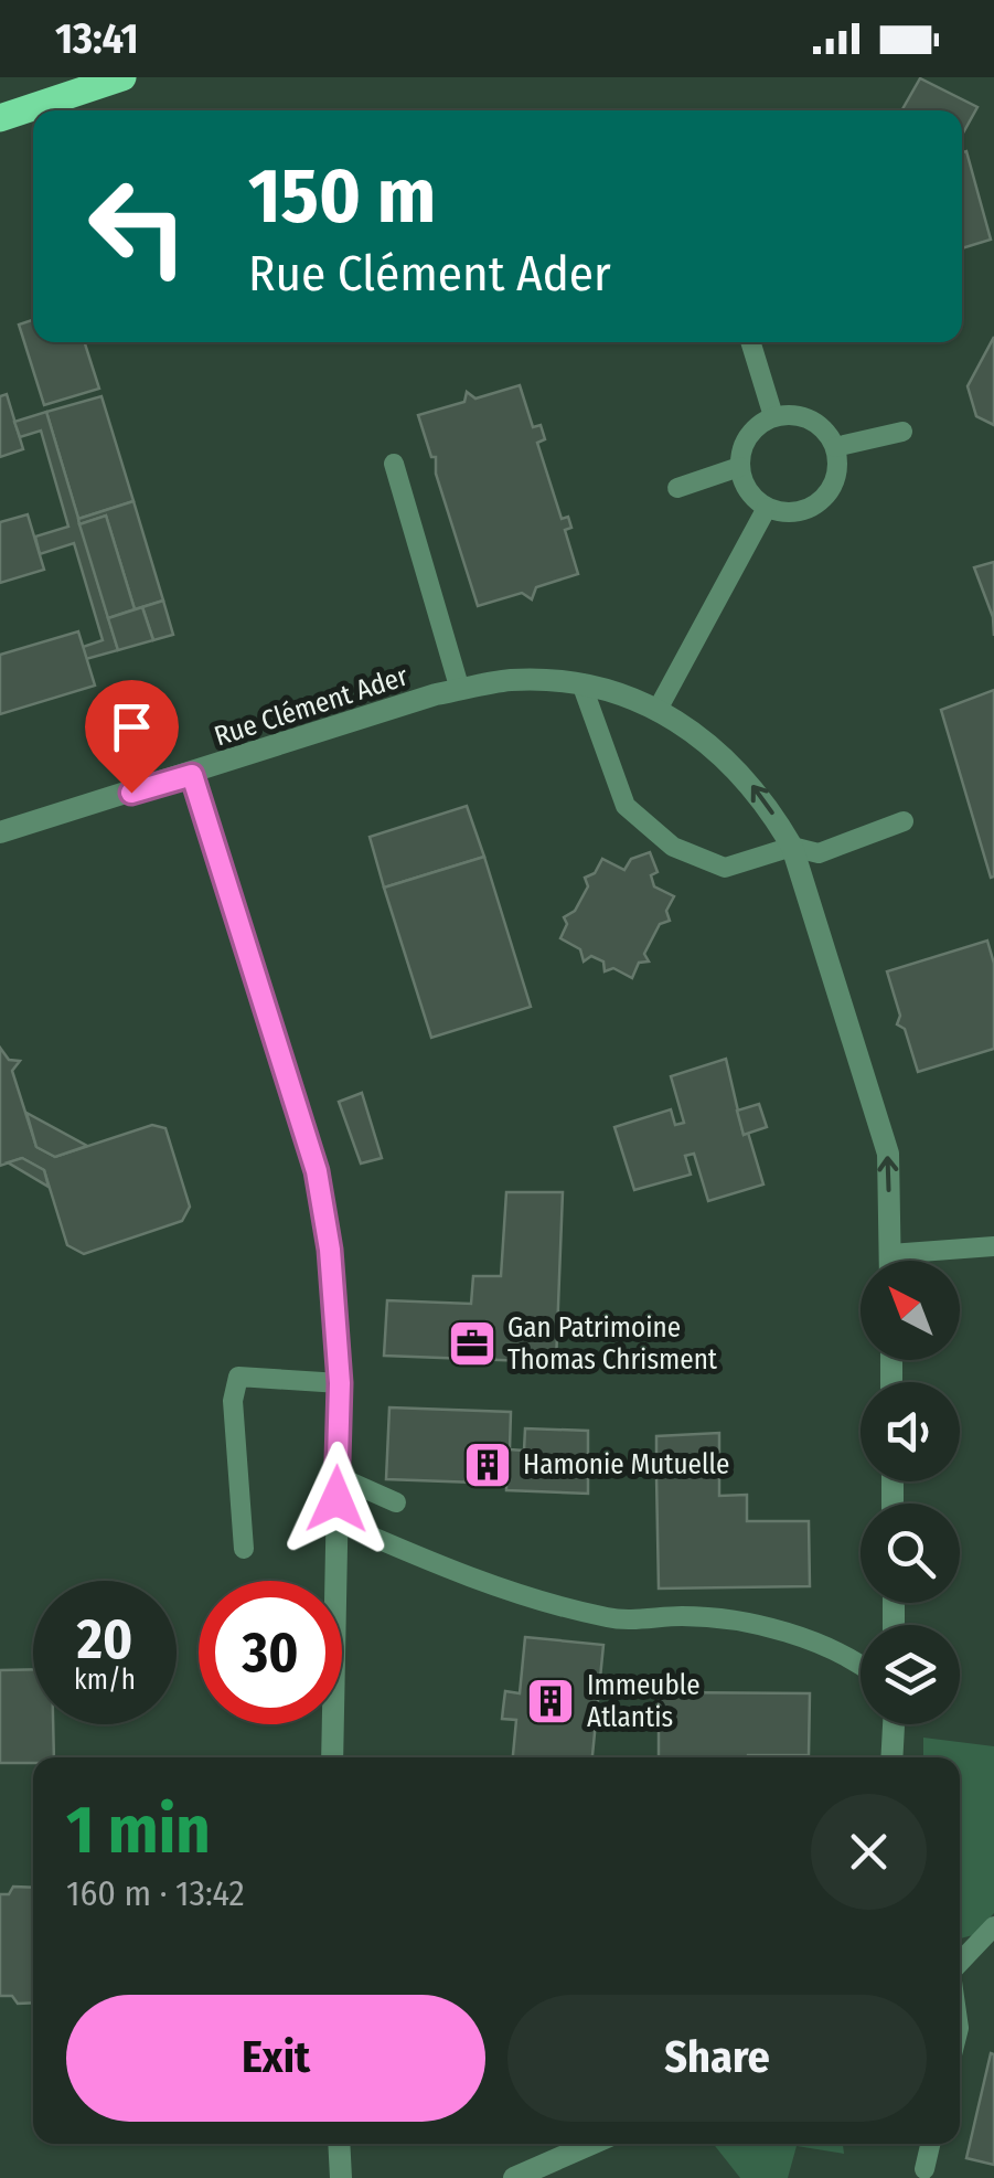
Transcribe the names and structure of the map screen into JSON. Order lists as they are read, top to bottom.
{
  "streets": {
    "street": ["Rue Clément Ader"]
  },
  "one_way": ["Rue Clément Ader"],
  "places": {
    "office": ["Gan Patrimoine Thomas Chrisment"],
    "building": ["Hamonie Mutuelle", "Immeuble Atlantis"]
  },
  "north": "top left",
  "page": {
    "status": "13:41",
    "turn": ["150 m", "Rue Clément Ader"],
    "speed": "20 km/h",
    "limit": "30",
    "heading": ["1 min", "160 m · 13:42"],
    "buttons": ["Exit", "Share"]
  }
}
